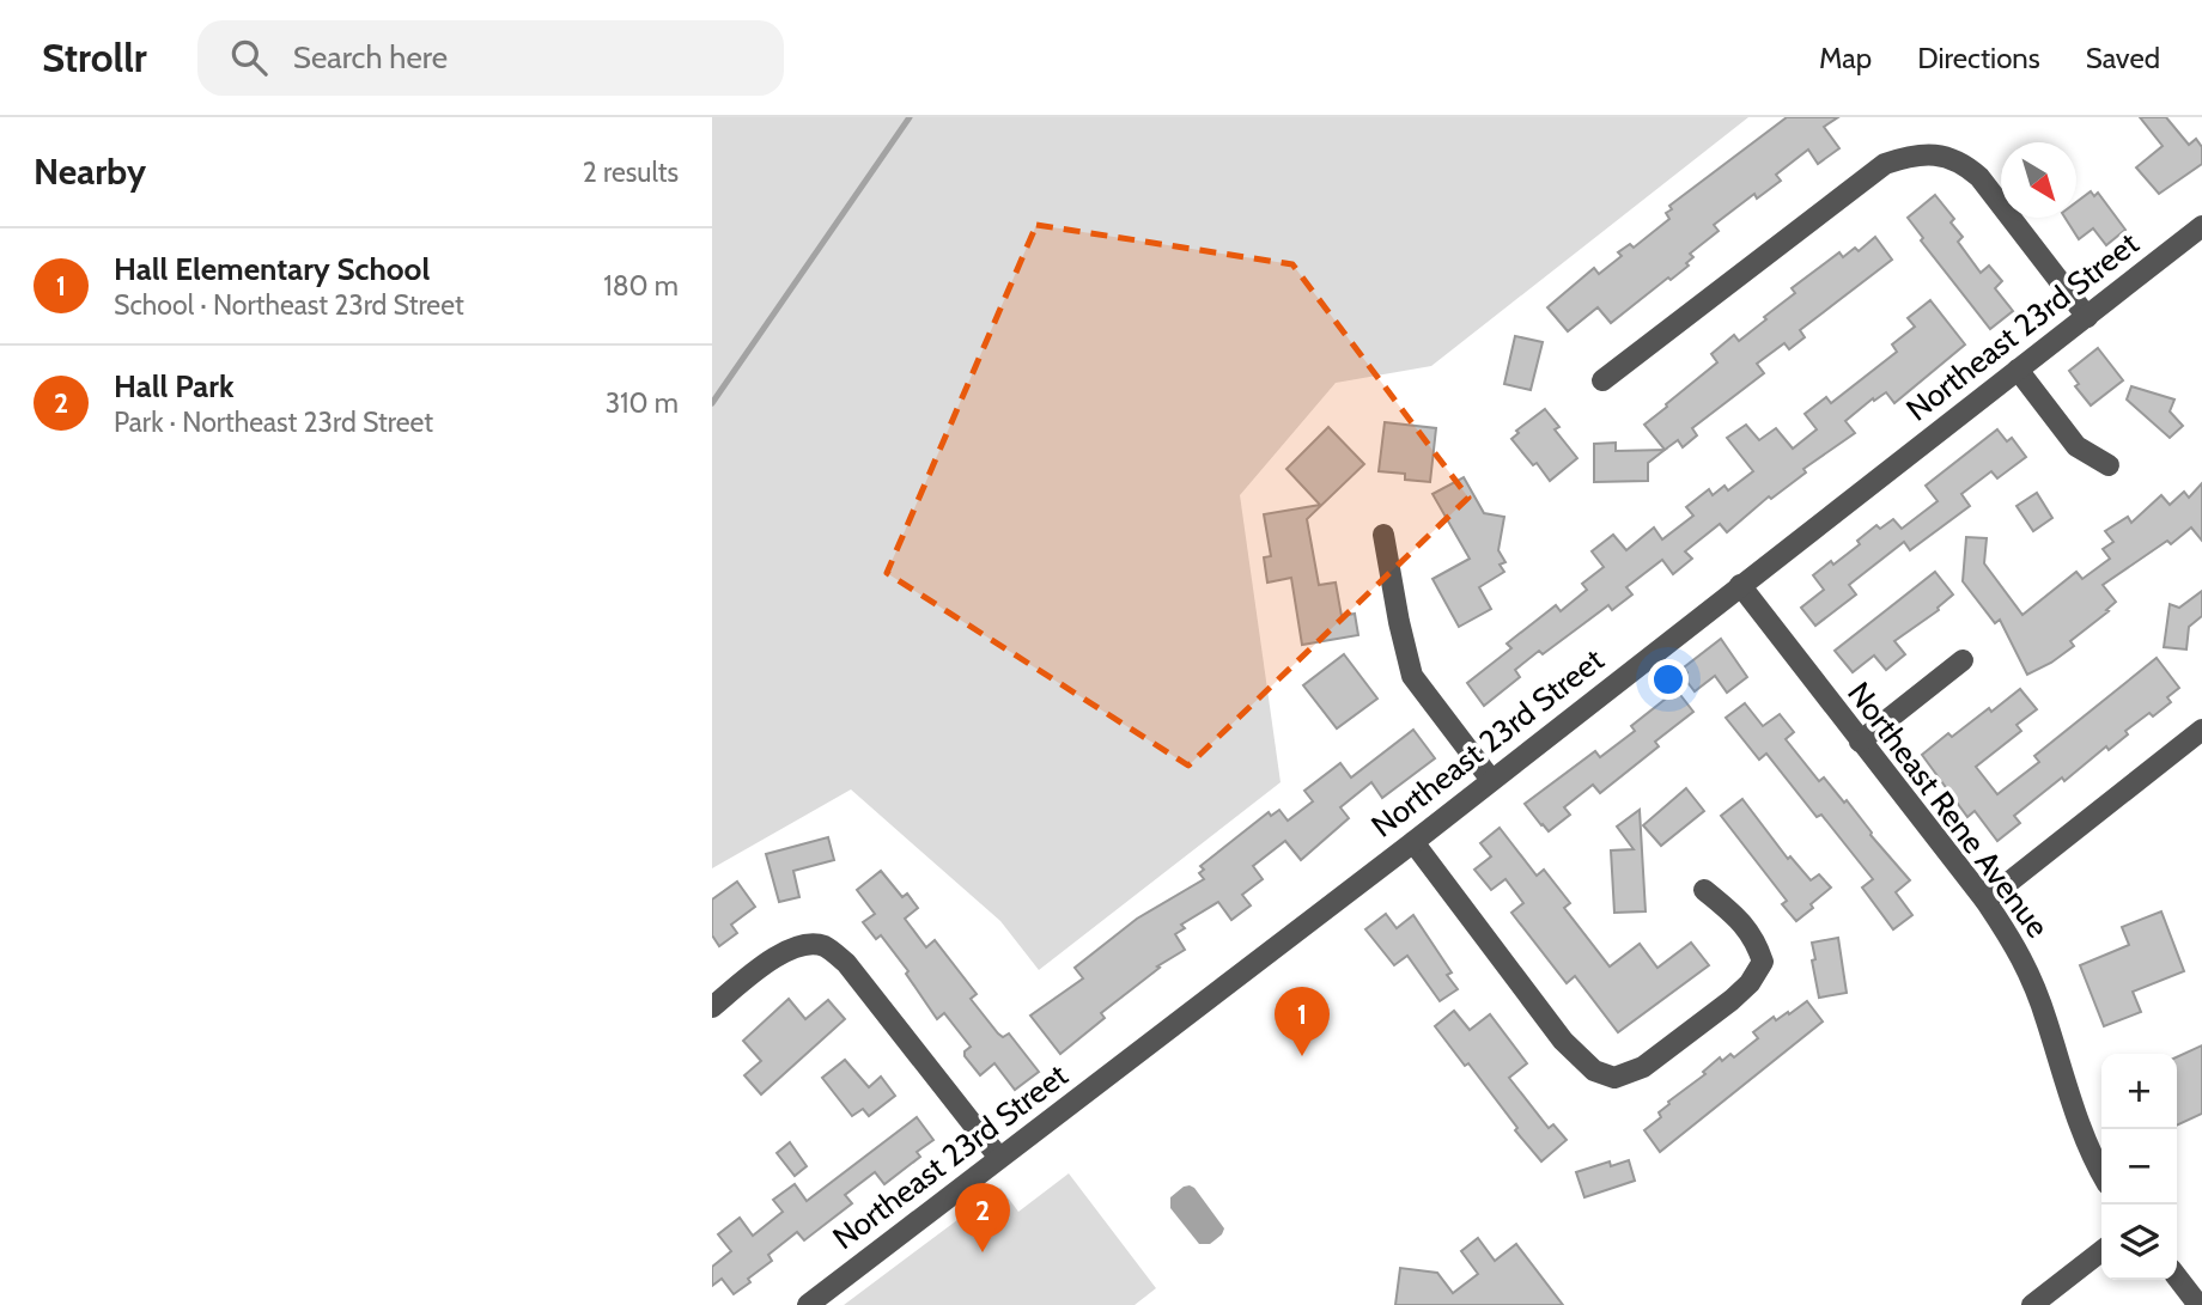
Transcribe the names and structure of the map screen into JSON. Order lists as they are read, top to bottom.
{
  "streets": {
    "street": ["Northeast 23rd Street", "Northeast Rene Avenue"]
  },
  "crossings": [
    ["Northeast 23rd Street", "Northeast Rene Avenue"]
  ],
  "north": "bottom right",
  "page": {
    "header": "Strollr",
    "search": "Search here",
    "nav": ["Map", "Directions", "Saved"],
    "heading": ["Nearby", "2 results"],
    "list": [
      {
        "mark": "1",
        "name": "Hall Elementary School",
        "note": "School · Northeast 23rd Street",
        "value": "180 m"
      },
      {
        "mark": "2",
        "name": "Hall Park",
        "note": "Park · Northeast 23rd Street",
        "value": "310 m"
      }
    ],
    "pins": ["1", "2"],
    "map_buttons": ["+", "−"]
  }
}
